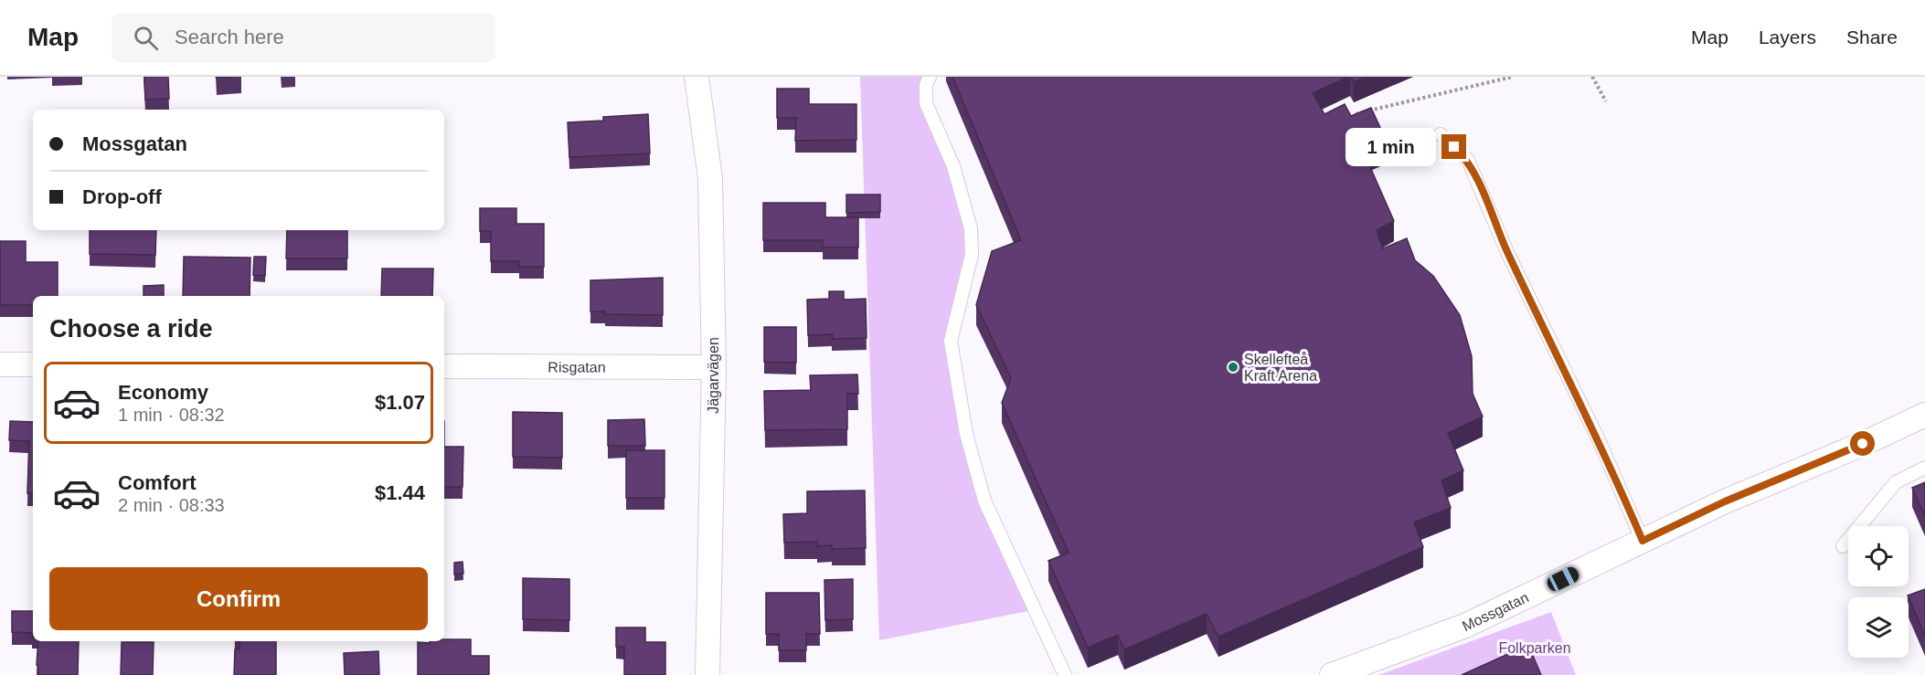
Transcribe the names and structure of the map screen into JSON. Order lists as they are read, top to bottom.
{
  "streets": {
    "street": ["Risgatan", "Jägarvägen", "Mossgatan"]
  },
  "crossings": [
    ["Risgatan", "Jägarvägen"]
  ],
  "parks": ["Folkparken"],
  "places": ["Skellefteå Kraft Arena"],
  "page": {
    "header": "Map",
    "search": "Search here",
    "nav": ["Map", "Layers", "Share"],
    "banner": ["Mossgatan", "Drop-off"],
    "bubble": "1 min",
    "heading": "Choose a ride",
    "list": [
      {
        "name": "Economy",
        "note": "1 min · 08:32",
        "value": "$1.07"
      },
      {
        "name": "Comfort",
        "note": "2 min · 08:33",
        "value": "$1.44"
      }
    ],
    "buttons": "Confirm"
  }
}
